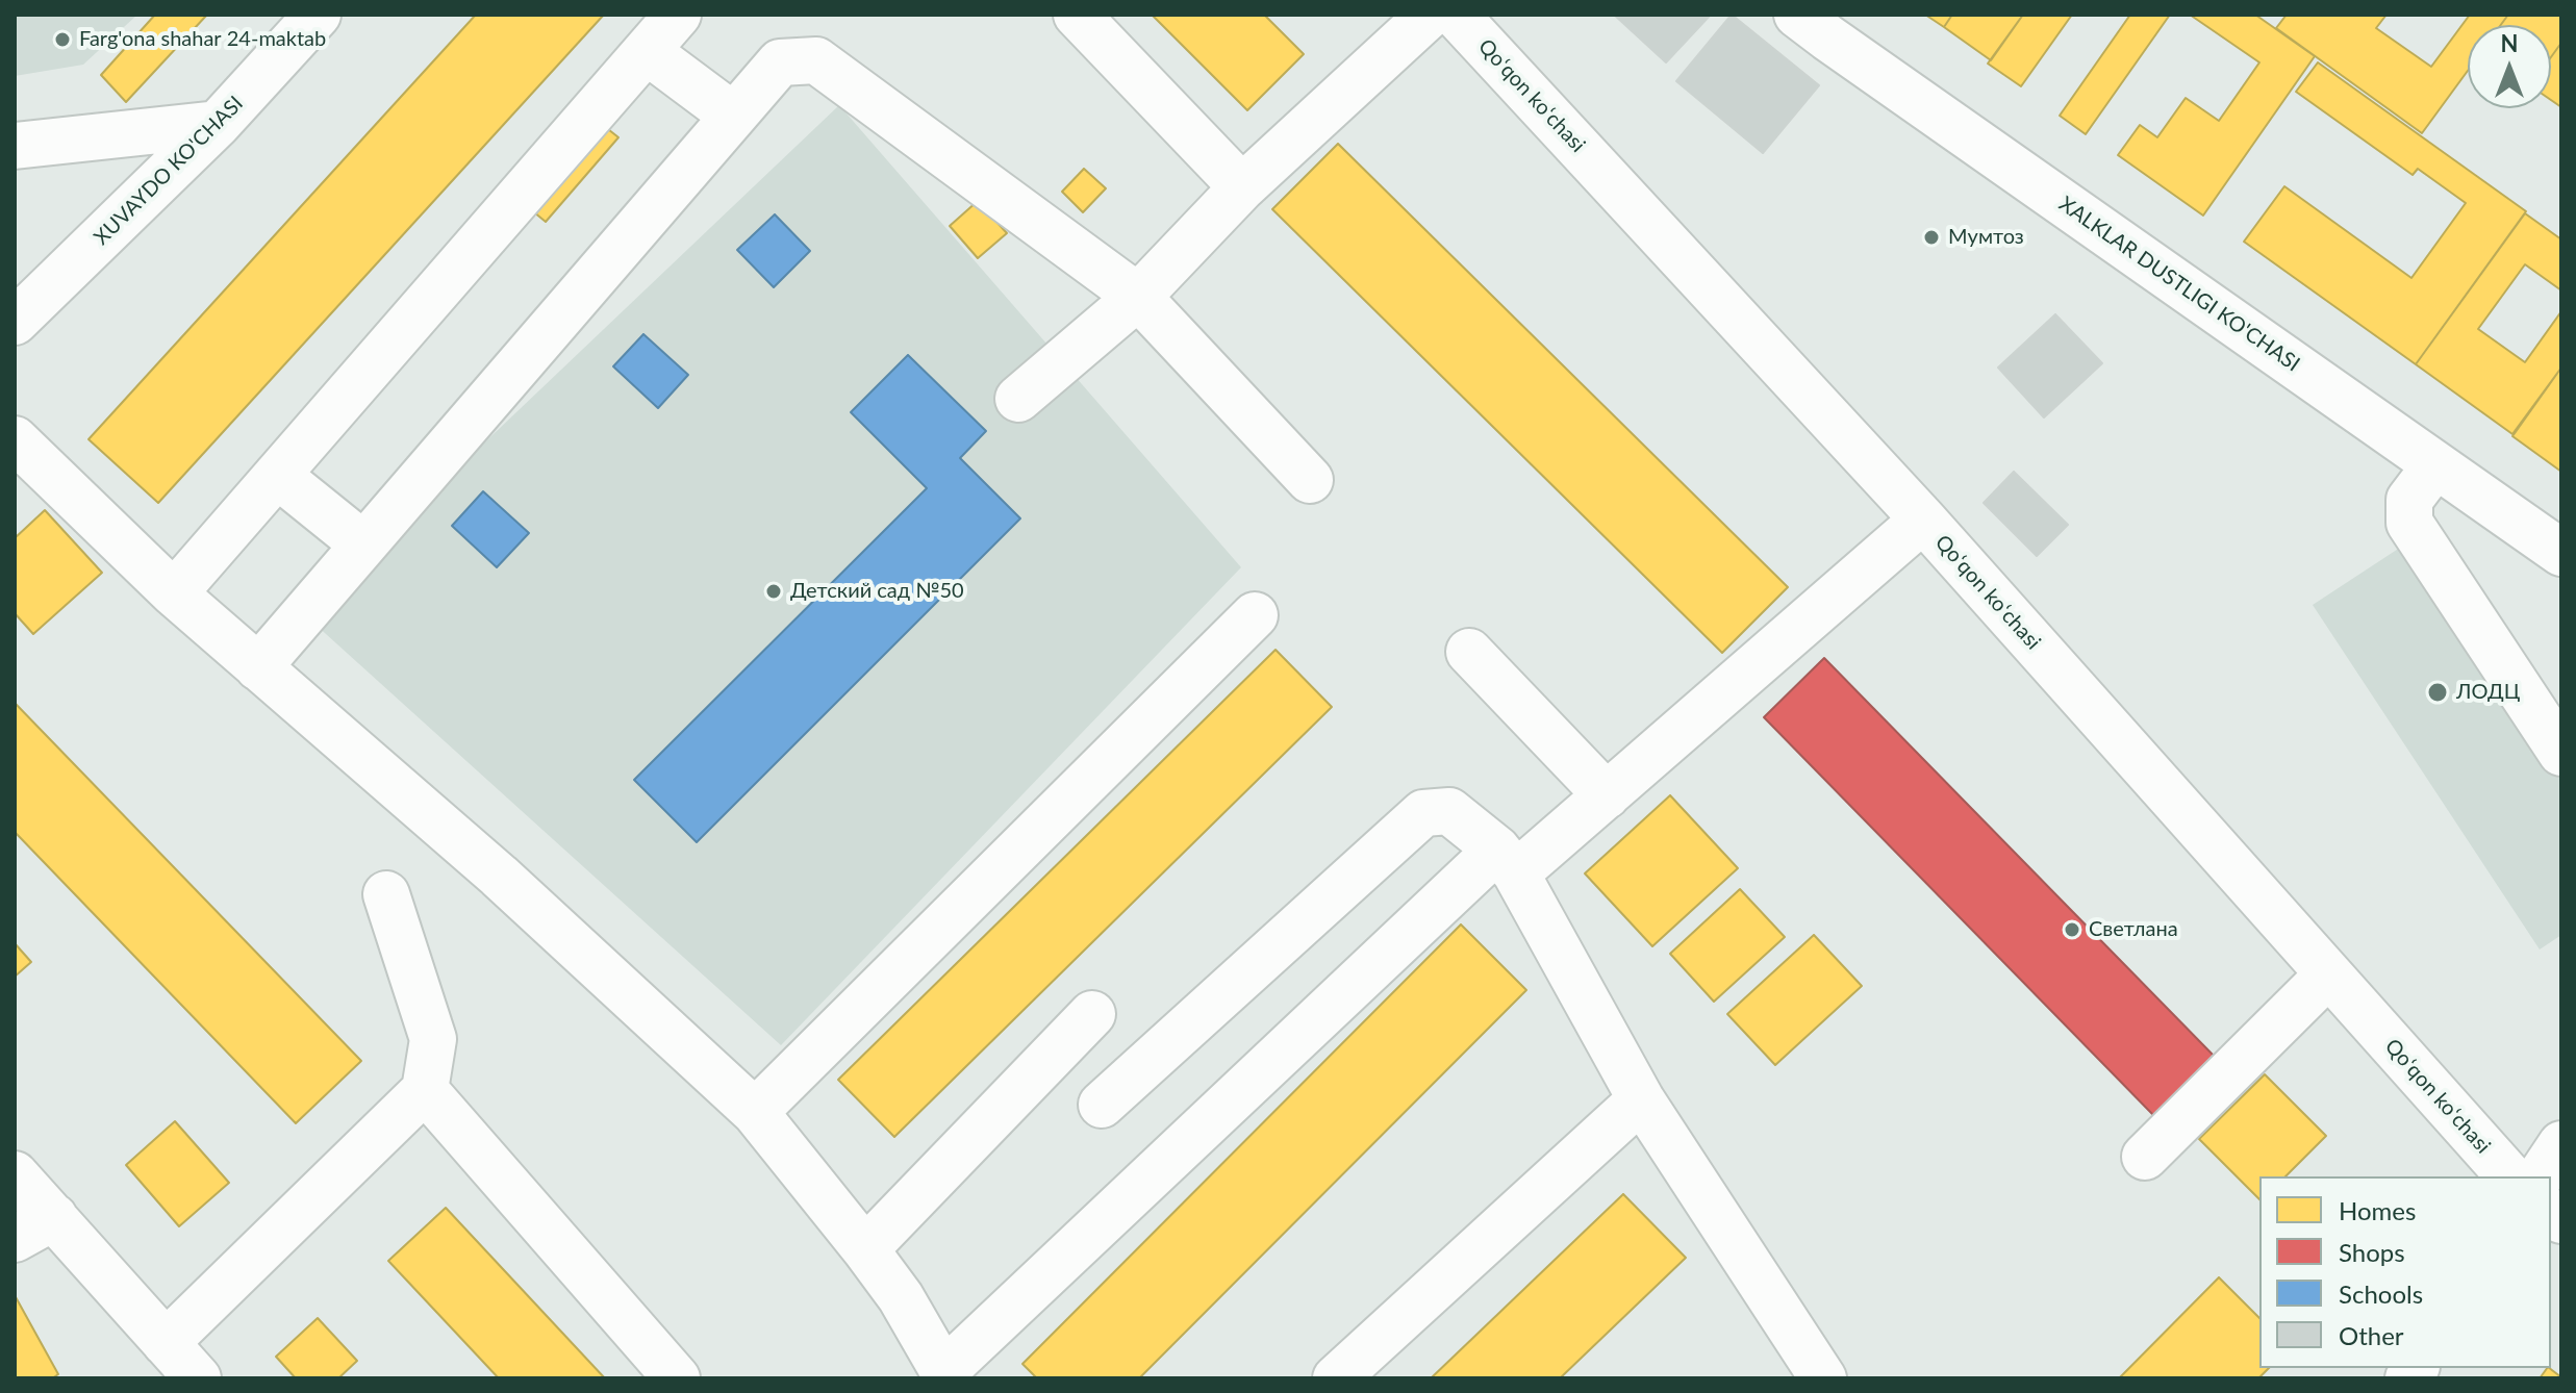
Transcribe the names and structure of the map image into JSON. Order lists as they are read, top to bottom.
{
  "streets": {
    "street": ["Qoʻqon koʻchasi", "XUVAYDO KO'CHASI", "XALKLAR DUSTLIGI KO'CHASI"]
  },
  "places": [
    "Farg'ona shahar 24-maktab",
    "Mумтоз",
    "Детский сад №50",
    "ЛОДЦ",
    "Светлана"
  ],
  "legend": [
    "Homes",
    "Shops",
    "Schools",
    "Other"
  ],
  "north": "top"
}
